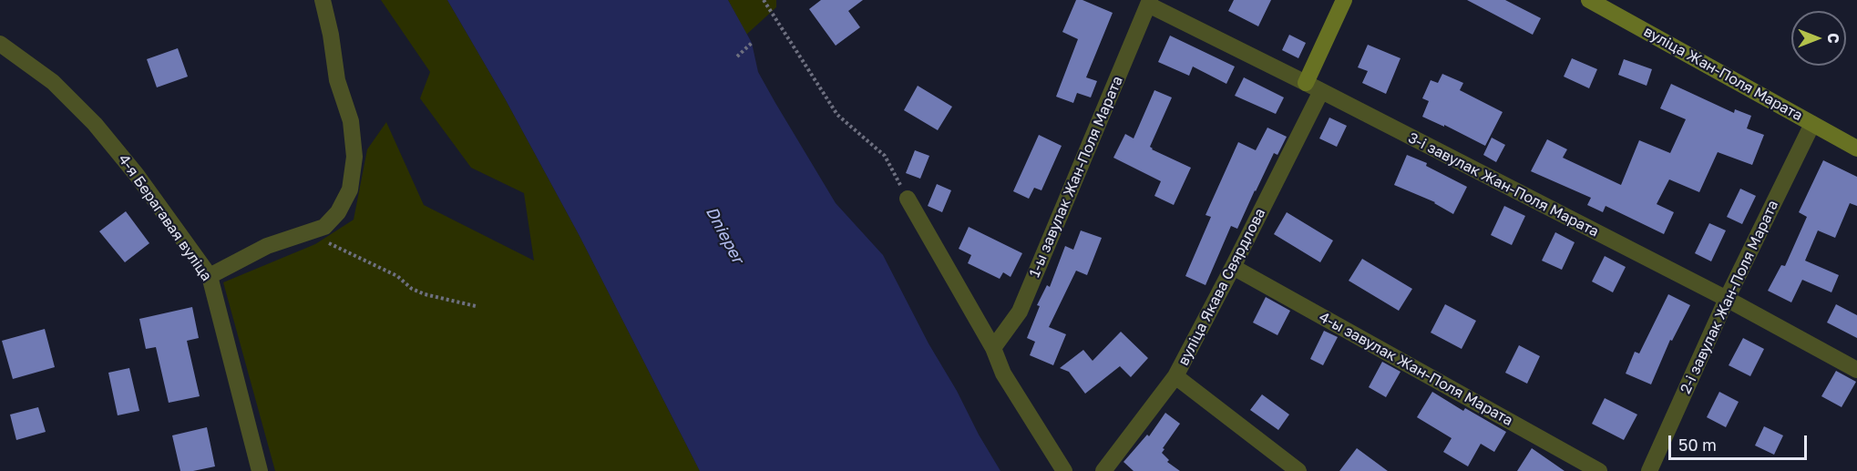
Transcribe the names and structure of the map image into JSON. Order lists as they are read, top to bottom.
{
  "streets": {
    "street": [
      "вуліца Жан-Поля Марата",
      "1-ы завулак Жан-Поля Марата",
      "3-і завулак Жан-Поля Марата",
      "4-я Берагавая вуліца",
      "вуліца Якава Свярдлова",
      "2-і завулак Жан-Поля Марата",
      "4-ы завулак Жан-Поля Марата"
    ]
  },
  "crossings": [
    ["вуліца Жан-Поля Марата", "2-і завулак Жан-Поля Марата"],
    ["1-ы завулак Жан-Поля Марата", "3-і завулак Жан-Поля Марата"],
    ["3-і завулак Жан-Поля Марата", "вуліца Якава Свярдлова"],
    ["3-і завулак Жан-Поля Марата", "2-і завулак Жан-Поля Марата"],
    ["вуліца Якава Свярдлова", "4-ы завулак Жан-Поля Марата"]
  ],
  "water": ["Dnieper"],
  "scale_bar": "50 m",
  "north": "right"
}
